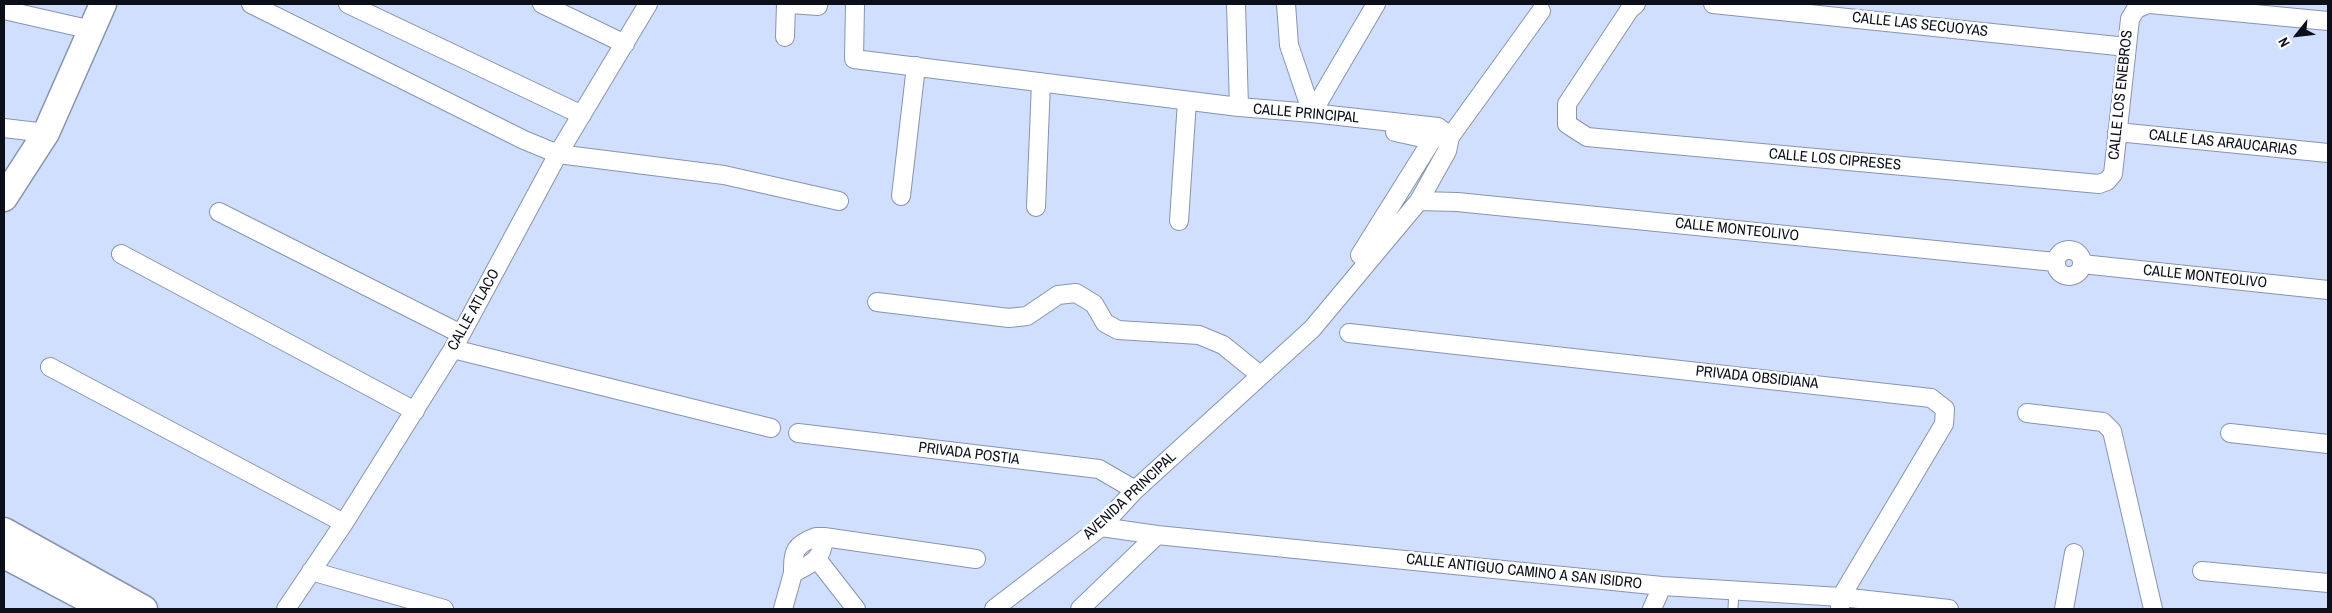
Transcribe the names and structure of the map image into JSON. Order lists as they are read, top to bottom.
{
  "streets": {
    "street": [
      "CALLE LAS SECUOYAS",
      "CALLE LOS ENEBROS",
      "CALLE PRINCIPAL",
      "CALLE LAS ARAUCARIAS",
      "CALLE LOS CIPRESES",
      "CALLE MONTEOLIVO",
      "CALLE ATLACO",
      "PRIVADA OBSIDIANA",
      "PRIVADA POSTIA",
      "AVENIDA PRINCIPAL",
      "CALLE ANTIGUO CAMINO A SAN ISIDRO"
    ]
  },
  "crossings": [
    ["CALLE LAS SECUOYAS", "CALLE LOS ENEBROS"],
    ["CALLE LOS ENEBROS", "CALLE LAS ARAUCARIAS"],
    ["CALLE LOS ENEBROS", "CALLE LOS CIPRESES"],
    ["PRIVADA OBSIDIANA", "CALLE ANTIGUO CAMINO A SAN ISIDRO"],
    ["PRIVADA POSTIA", "AVENIDA PRINCIPAL"],
    ["AVENIDA PRINCIPAL", "CALLE ANTIGUO CAMINO A SAN ISIDRO"]
  ],
  "north": "bottom left"
}
